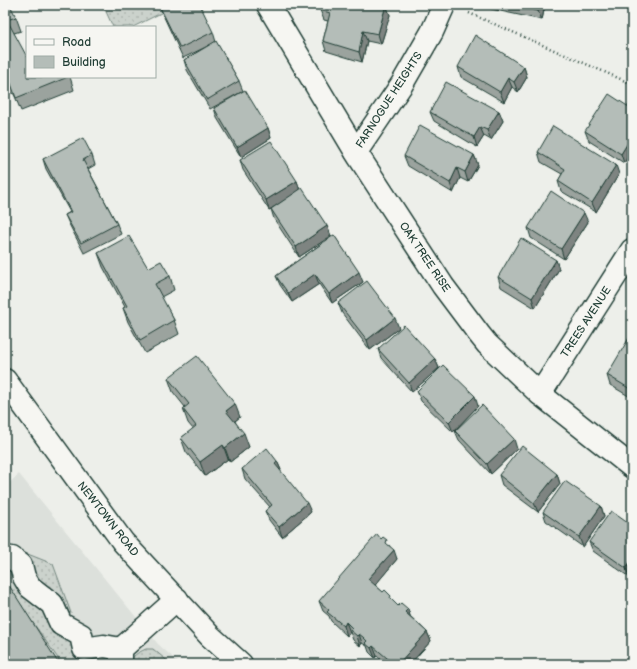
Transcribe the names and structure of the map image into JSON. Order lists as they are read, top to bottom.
{
  "streets": {
    "street": [
      "FARNOGUE HEIGHTS",
      "OAK TREE RISE",
      "TREES AVENUE",
      "NEWTOWN ROAD"
    ]
  },
  "crossings": [
    ["FARNOGUE HEIGHTS", "OAK TREE RISE"],
    ["OAK TREE RISE", "TREES AVENUE"]
  ],
  "legend": ["Road", "Building"]
}
